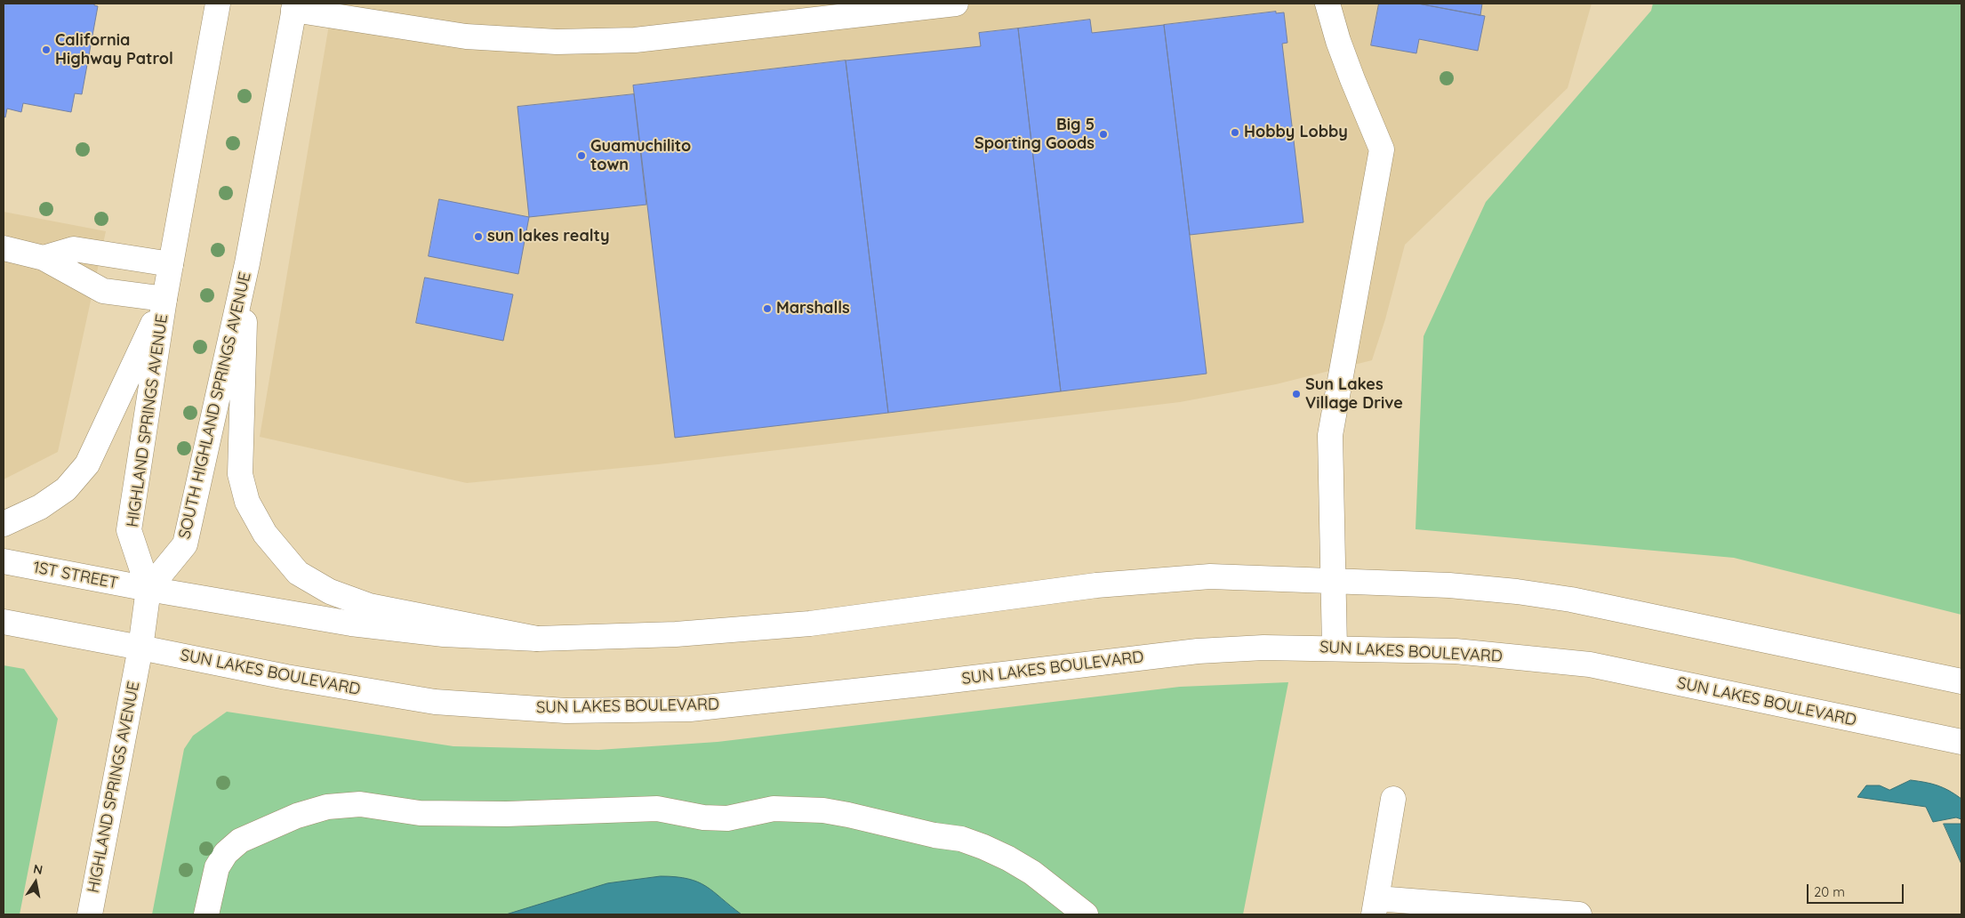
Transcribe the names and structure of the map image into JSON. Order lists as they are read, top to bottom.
{
  "streets": {
    "street": [
      "SOUTH HIGHLAND SPRINGS AVENUE",
      "HIGHLAND SPRINGS AVENUE",
      "1ST STREET",
      "SUN LAKES BOULEVARD"
    ]
  },
  "crossings": [
    ["SOUTH HIGHLAND SPRINGS AVENUE", "HIGHLAND SPRINGS AVENUE"],
    ["SOUTH HIGHLAND SPRINGS AVENUE", "1ST STREET"],
    ["HIGHLAND SPRINGS AVENUE", "1ST STREET"],
    ["HIGHLAND SPRINGS AVENUE", "SUN LAKES BOULEVARD"]
  ],
  "places": [
    "California Highway Patrol",
    "Hobby Lobby",
    "Big 5 Sporting Goods",
    "Guamuchilito town",
    "sun lakes realty",
    "Marshalls",
    "Sun Lakes Village Drive"
  ],
  "scale_bar": "20 m",
  "north": "top"
}
